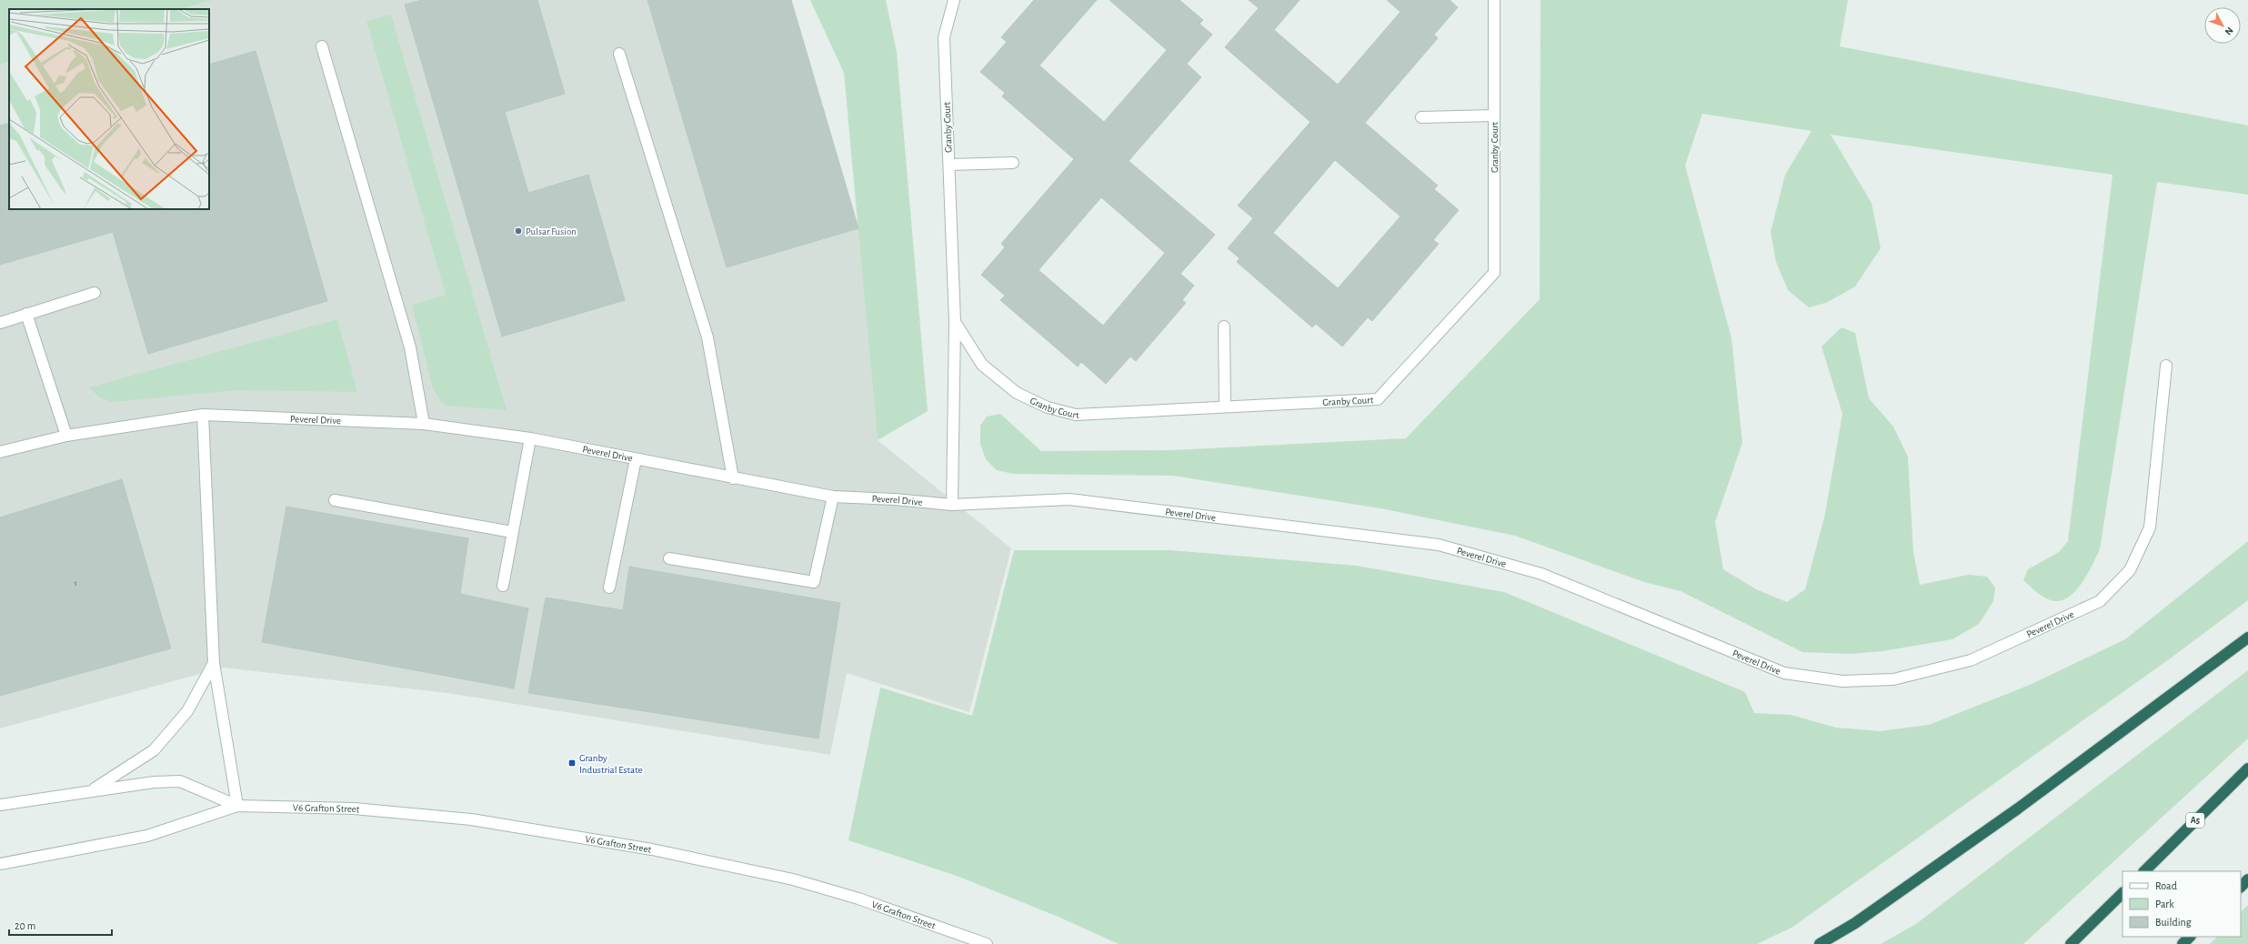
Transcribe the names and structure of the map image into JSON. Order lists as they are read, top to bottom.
{
  "streets": {
    "highway": ["A5"],
    "street": ["Granby Court", "Peverel Drive", "V6 Grafton Street"]
  },
  "crossings": [
    ["Granby Court", "Peverel Drive"]
  ],
  "places": {
    "other": ["Pulsar Fusion"],
    "transit": ["Granby Industrial Estate"]
  },
  "house_numbers": ["1"],
  "legend": ["Road", "Park", "Building"],
  "scale_bar": "20 m",
  "north": "bottom right"
}
